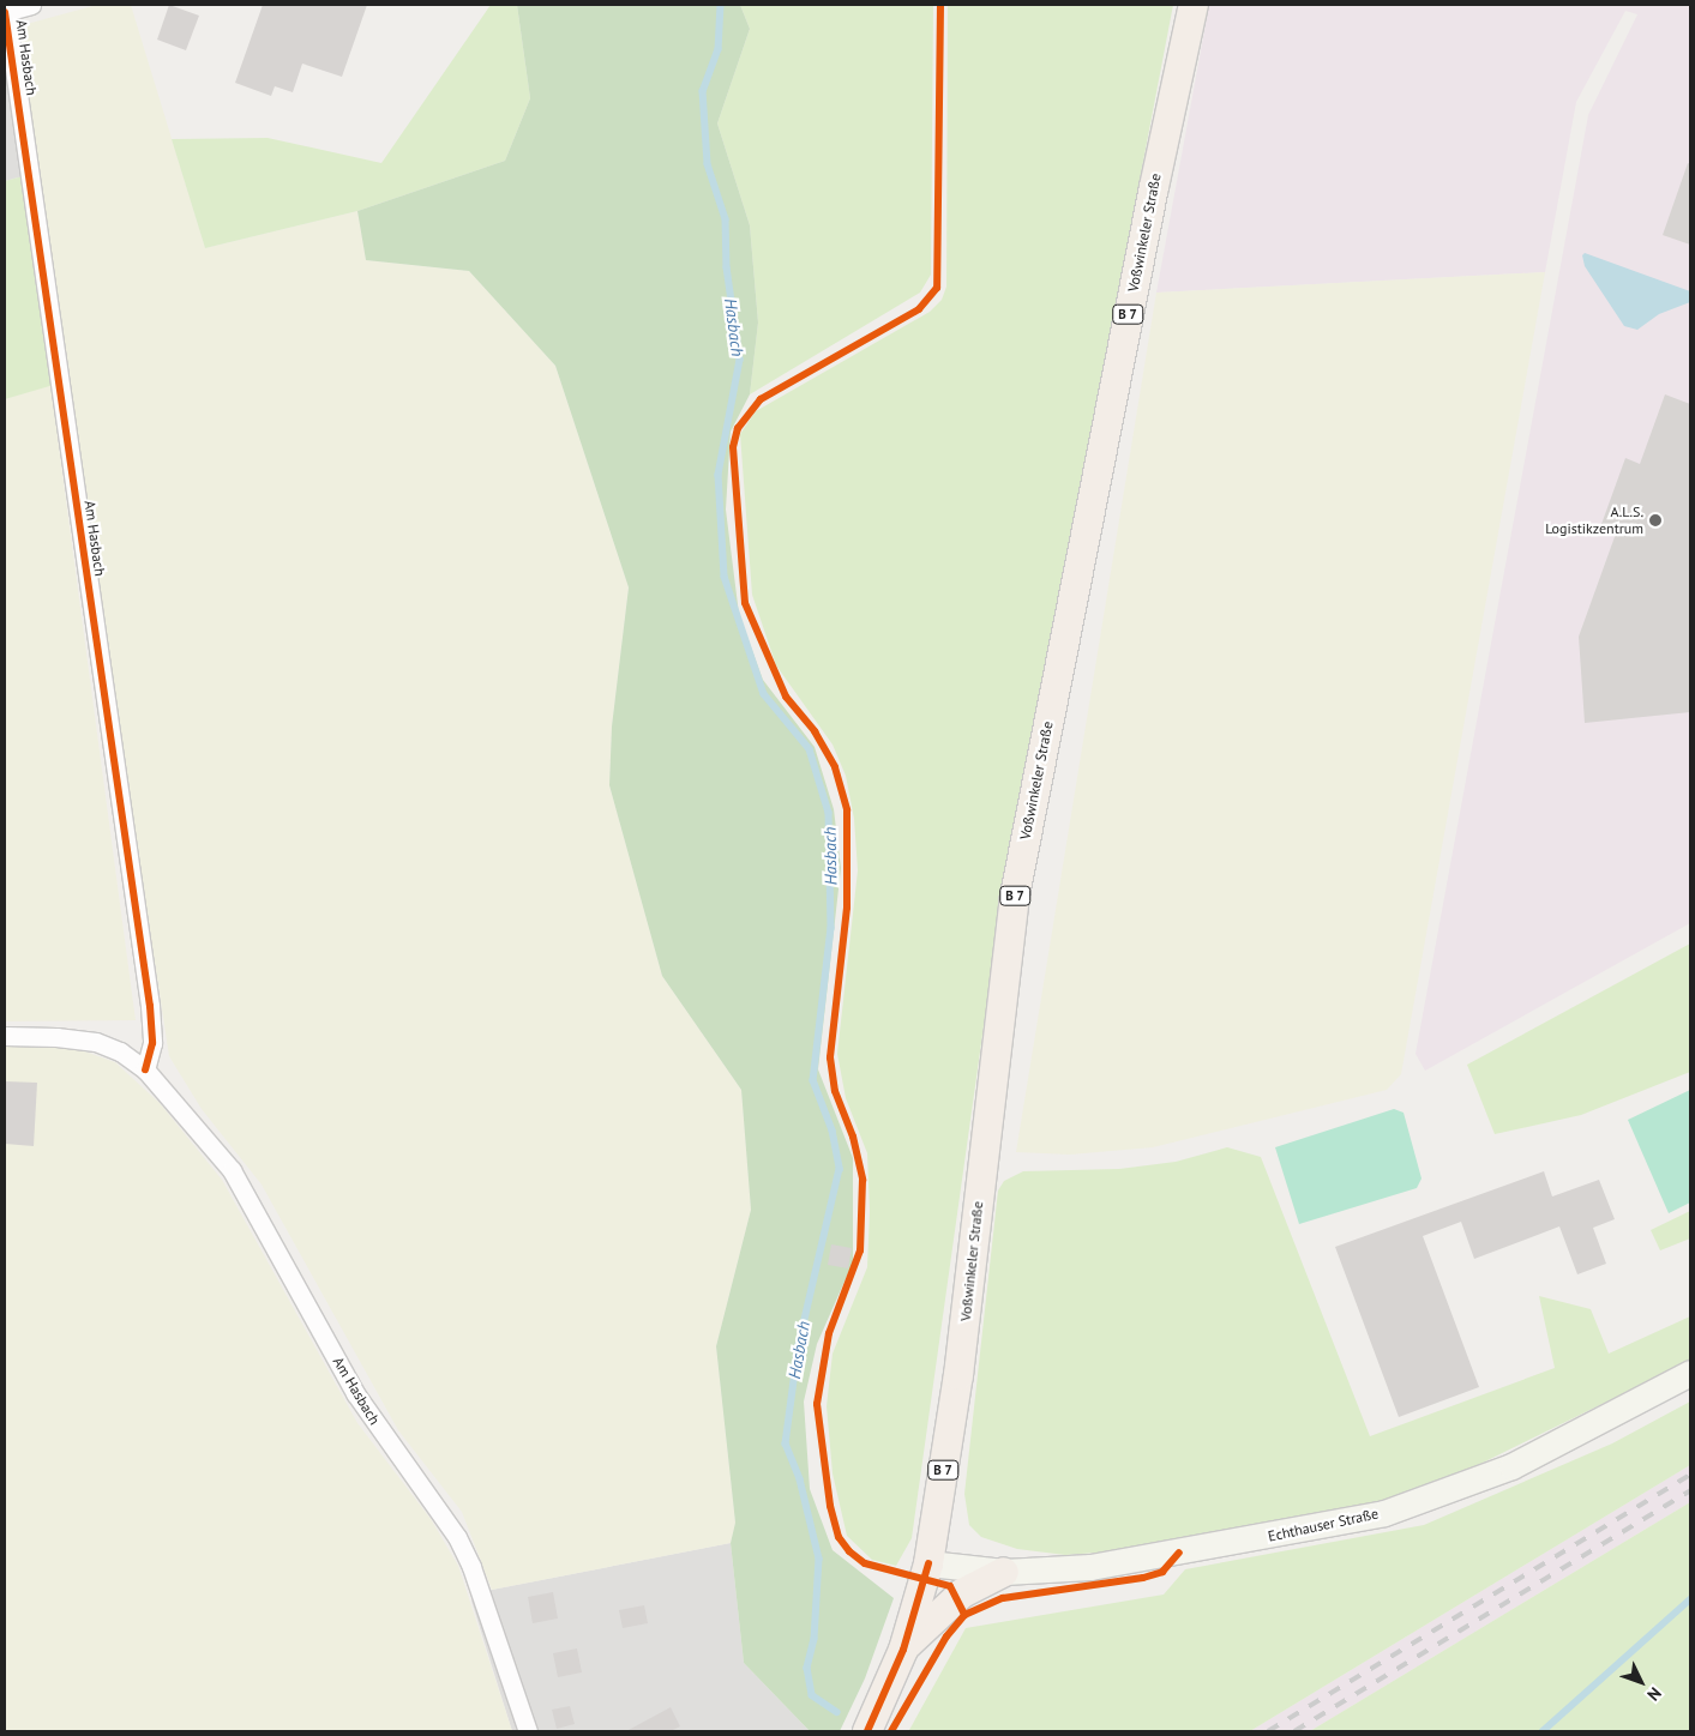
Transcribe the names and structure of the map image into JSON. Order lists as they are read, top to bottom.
{
  "streets": {
    "main road": ["Voßwinkeler Straße", "B 7", "Echthauser Straße"],
    "street": ["Am Hasbach"]
  },
  "crossings": [
    ["Voßwinkeler Straße", "B 7"],
    ["Voßwinkeler Straße", "Echthauser Straße"],
    ["B 7", "Echthauser Straße"]
  ],
  "water": ["Hasbach"],
  "places": ["A.L.S. Logistikzentrum"],
  "north": "bottom right"
}
